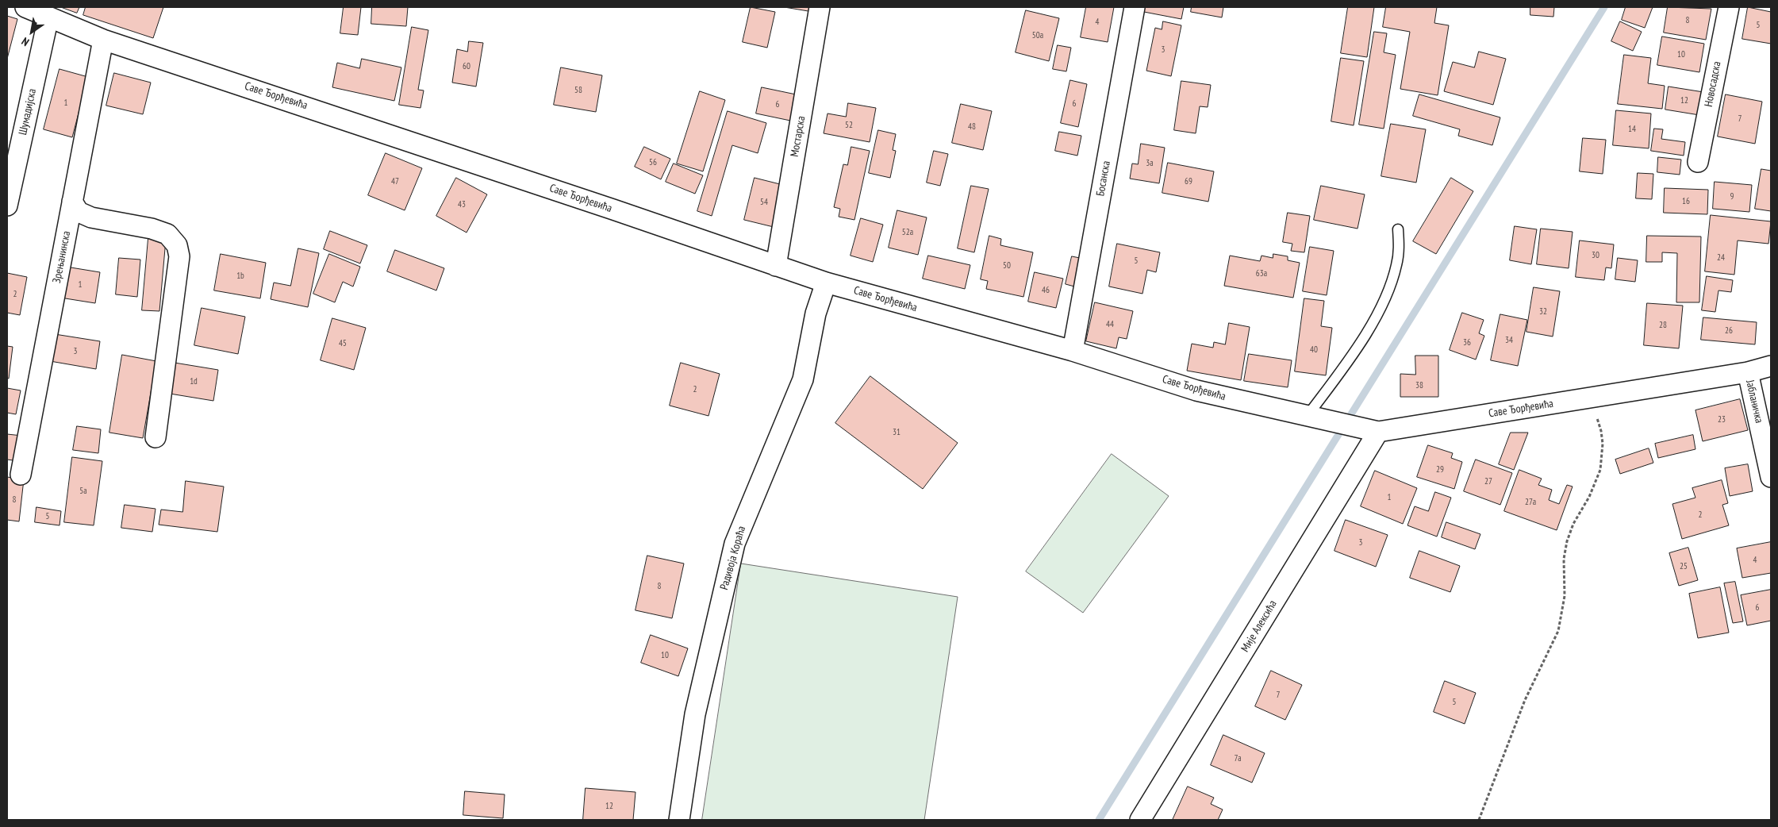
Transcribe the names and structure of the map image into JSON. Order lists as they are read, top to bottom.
{
  "streets": {
    "street": [
      "Новосадска",
      "Саве Ђорђевића",
      "Шумадијска",
      "Мостарска",
      "Босанска",
      "Зрењанинска",
      "Јабланичка",
      "Радивоја Кораћа",
      "Мије Алексића"
    ]
  },
  "crossings": [
    ["Саве Ђорђевића", "Шумадијска"],
    ["Саве Ђорђевића", "Мостарска"],
    ["Саве Ђорђевића", "Босанска"],
    ["Саве Ђорђевића", "Зрењанинска"],
    ["Саве Ђорђевића", "Јабланичка"],
    ["Саве Ђорђевића", "Радивоја Кораћа"],
    ["Саве Ђорђевића", "Мије Алексића"]
  ],
  "house_numbers": [
    "8",
    "4",
    "5",
    "50a",
    "3",
    "10",
    "60",
    "58",
    "12",
    "1",
    "6",
    "6",
    "7",
    "52",
    "48",
    "14",
    "56",
    "3a",
    "47",
    "69",
    "9",
    "16",
    "54",
    "43",
    "52a",
    "30",
    "24",
    "5",
    "50",
    "63a",
    "1b",
    "1",
    "46",
    "2",
    "32",
    "44",
    "28",
    "26",
    "34",
    "36",
    "45",
    "40",
    "3",
    "1d",
    "38",
    "2",
    "23",
    "31",
    "29",
    "27",
    "5a",
    "1",
    "8",
    "27a",
    "2",
    "5",
    "3",
    "4",
    "25",
    "8",
    "6",
    "10",
    "7",
    "5",
    "7a",
    "12"
  ],
  "north": "bottom left"
}
